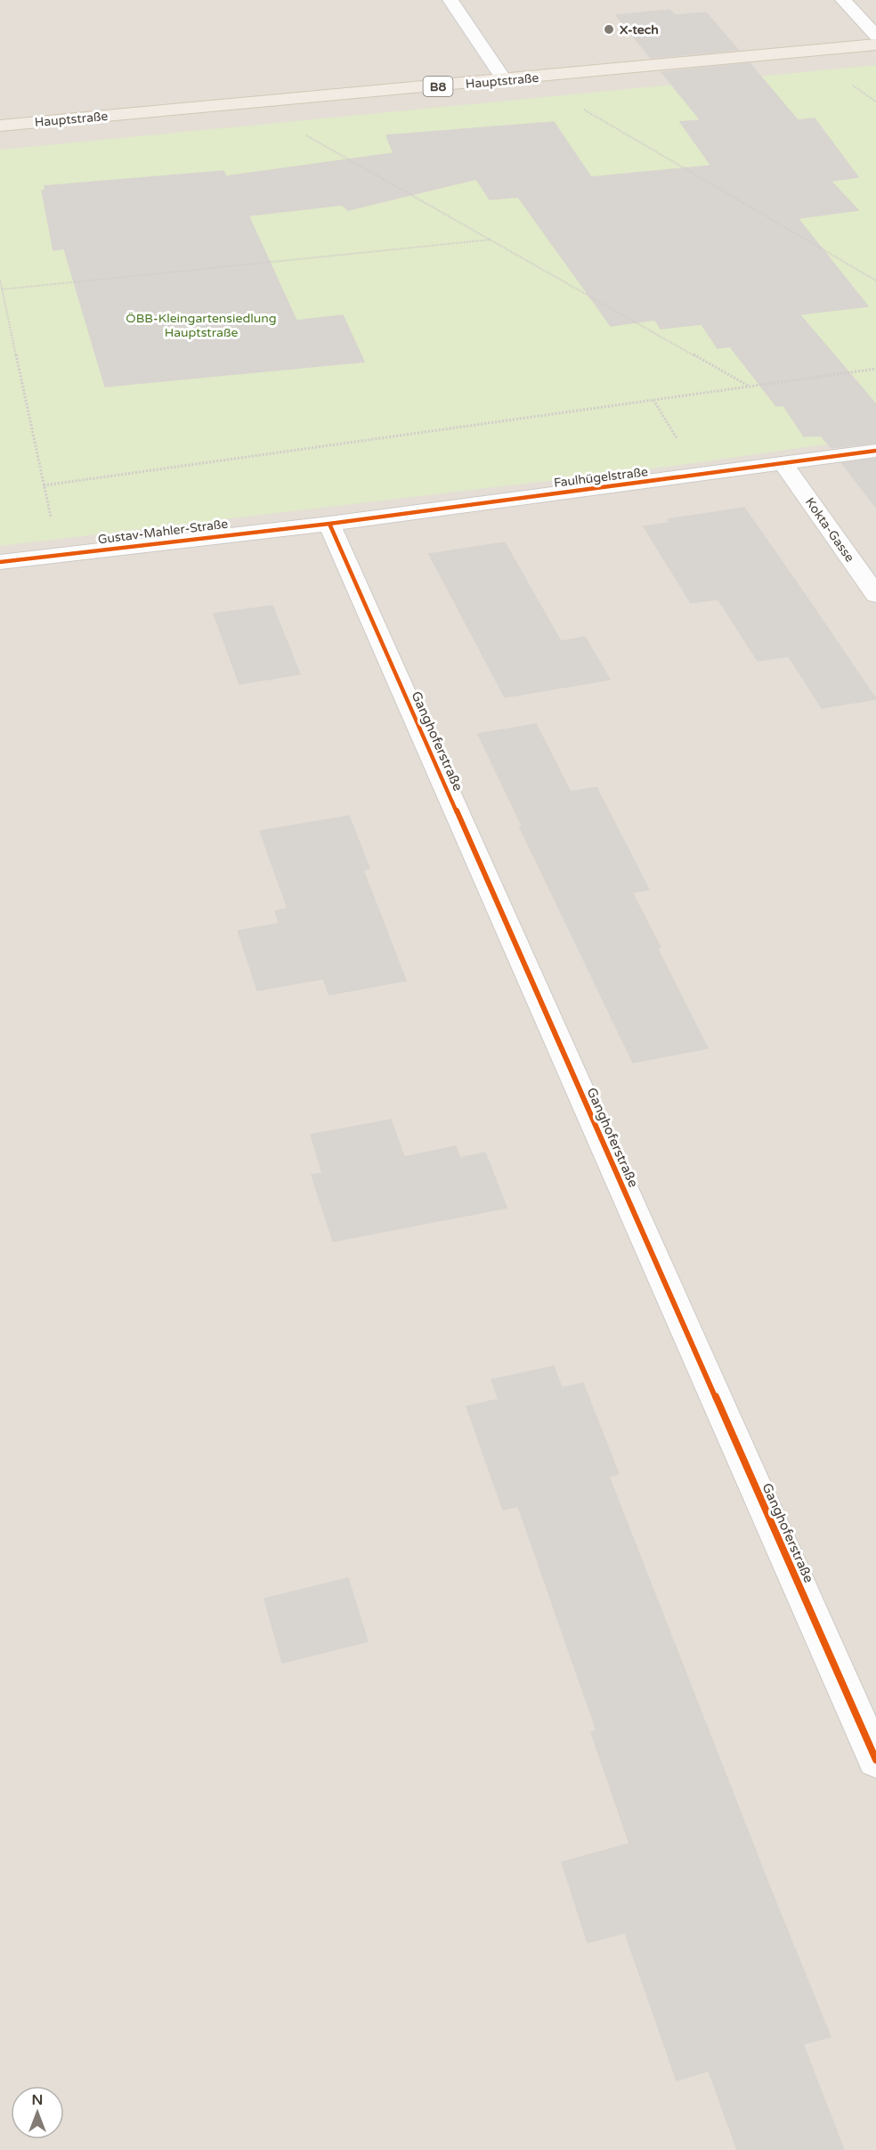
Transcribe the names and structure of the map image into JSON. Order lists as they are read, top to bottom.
{
  "streets": {
    "main road": ["Hauptstraße", "B8"],
    "street": [
      "Faulhügelstraße",
      "Kokta-Gasse",
      "Gustav-Mahler-Straße",
      "Ganghoferstraße"
    ]
  },
  "crossings": [
    ["Faulhügelstraße", "Kokta-Gasse"],
    ["Faulhügelstraße", "Gustav-Mahler-Straße"],
    ["Faulhügelstraße", "Ganghoferstraße"],
    ["Gustav-Mahler-Straße", "Ganghoferstraße"]
  ],
  "parks": ["ÖBB-Kleingartensiedlung Hauptstraße"],
  "places": ["X-tech"],
  "north": "top"
}
